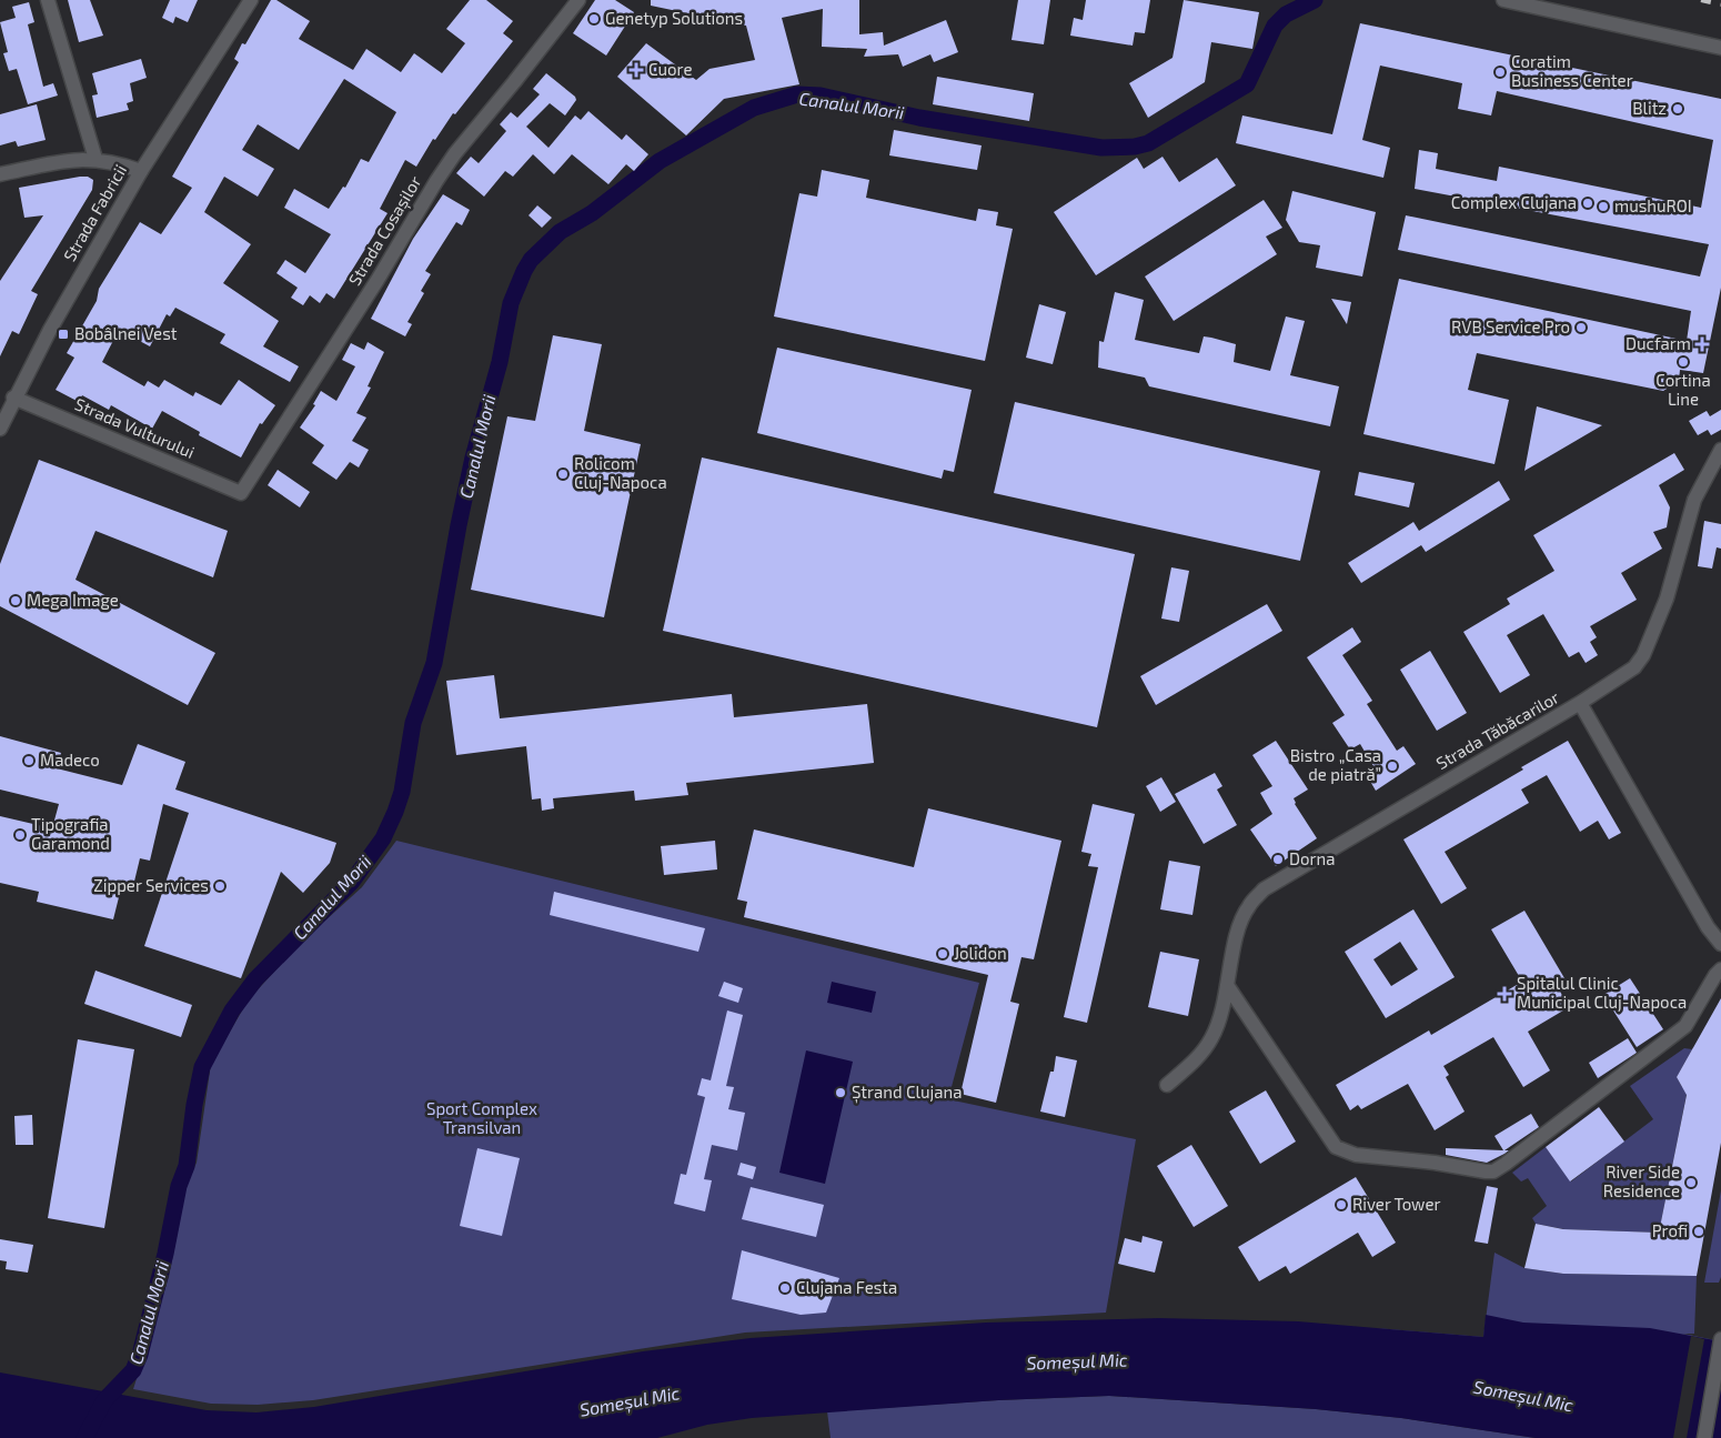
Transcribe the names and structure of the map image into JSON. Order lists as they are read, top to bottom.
{
  "streets": {
    "street": [
      "Strada Fabricii",
      "Strada Cosașilor",
      "Strada Vulturului",
      "Strada Tăbăcarilor"
    ]
  },
  "crossings": [
    ["Strada Fabricii", "Strada Vulturului"],
    ["Strada Cosașilor", "Strada Vulturului"]
  ],
  "water": ["Canalul Morii", "Someșul Mic"],
  "parks": ["Sport Complex Transilvan"],
  "places": {
    "other": [
      "Genetyp Solutions",
      "Coratim Business Center",
      "Blitz",
      "Complex Clujana",
      "mushuROI",
      "RVB Service Pro",
      "Cortina Line",
      "Rolicom Cluj-Napoca",
      "Mega Image",
      "Madeco",
      "Bistro „Casa de piatră”",
      "Tipografia Garamond",
      "Dorna",
      "Zipper Services",
      "Jolidon",
      "Ștrand Clujana",
      "River Side Residence",
      "River Tower",
      "Profi",
      "Clujana Festa"
    ],
    "health": ["Cuore", "Ducfarm", "Spitalul Clinic Municipal Cluj-Napoca"],
    "transit": ["Bobâlnei Vest"]
  }
}
